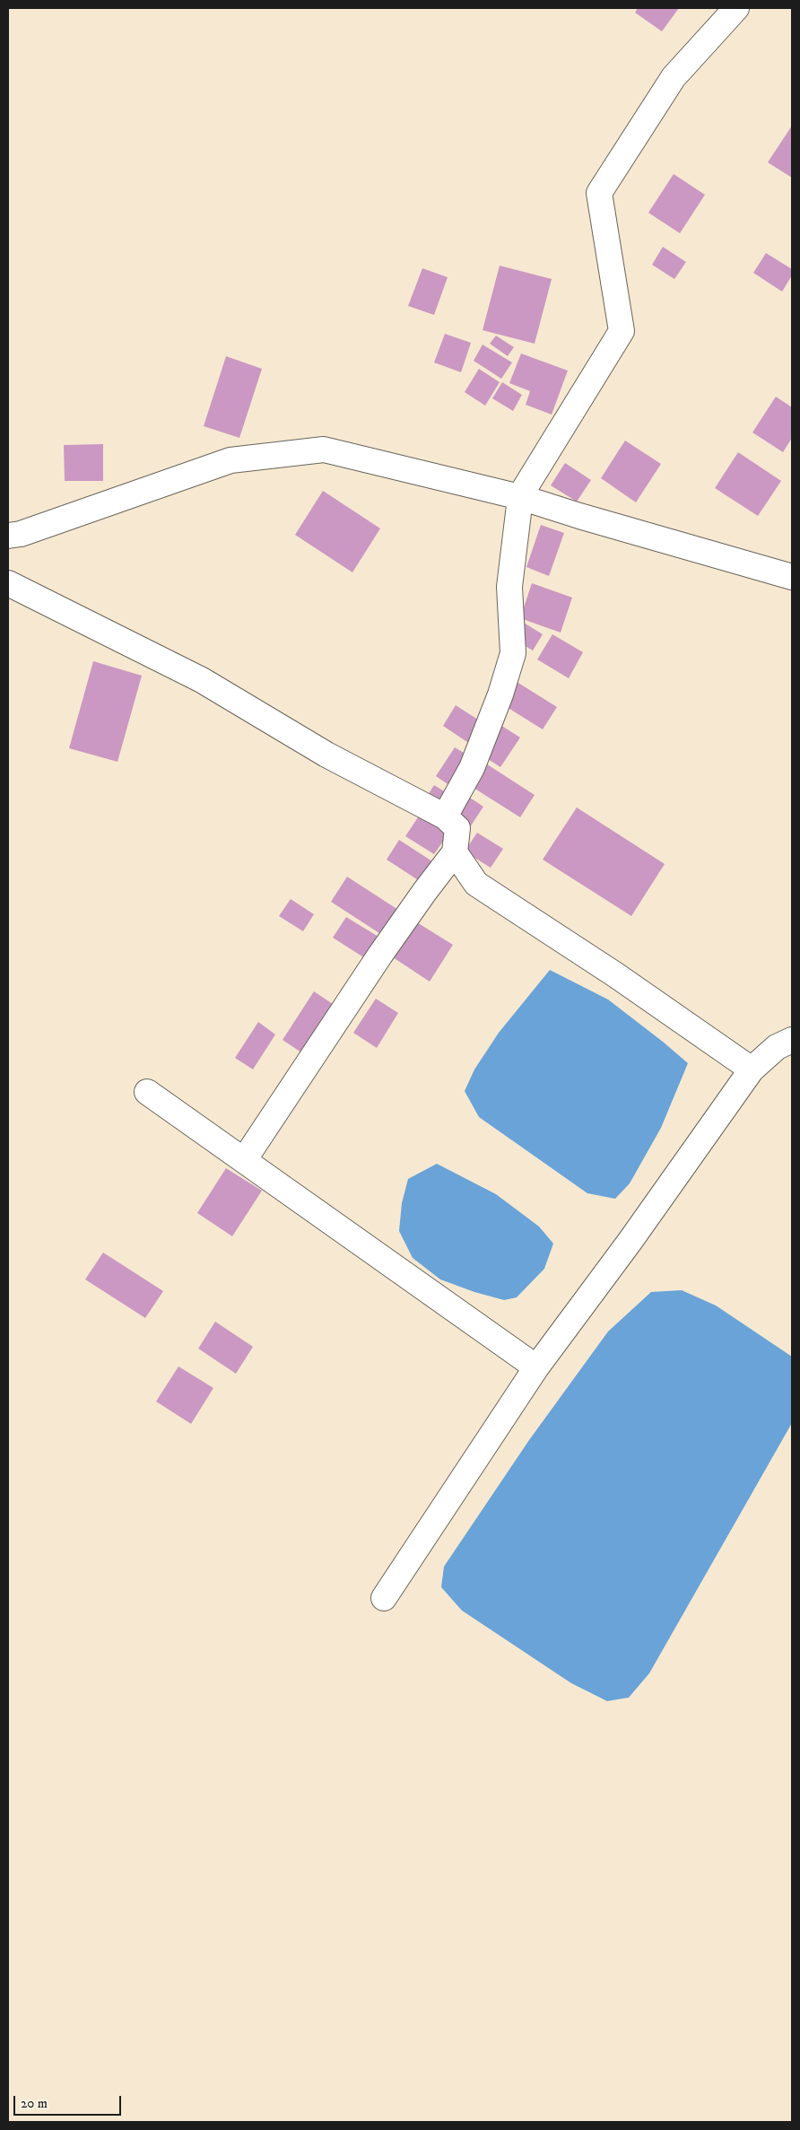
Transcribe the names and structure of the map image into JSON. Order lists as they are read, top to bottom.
{
  "scale_bar": "20 m"
}
